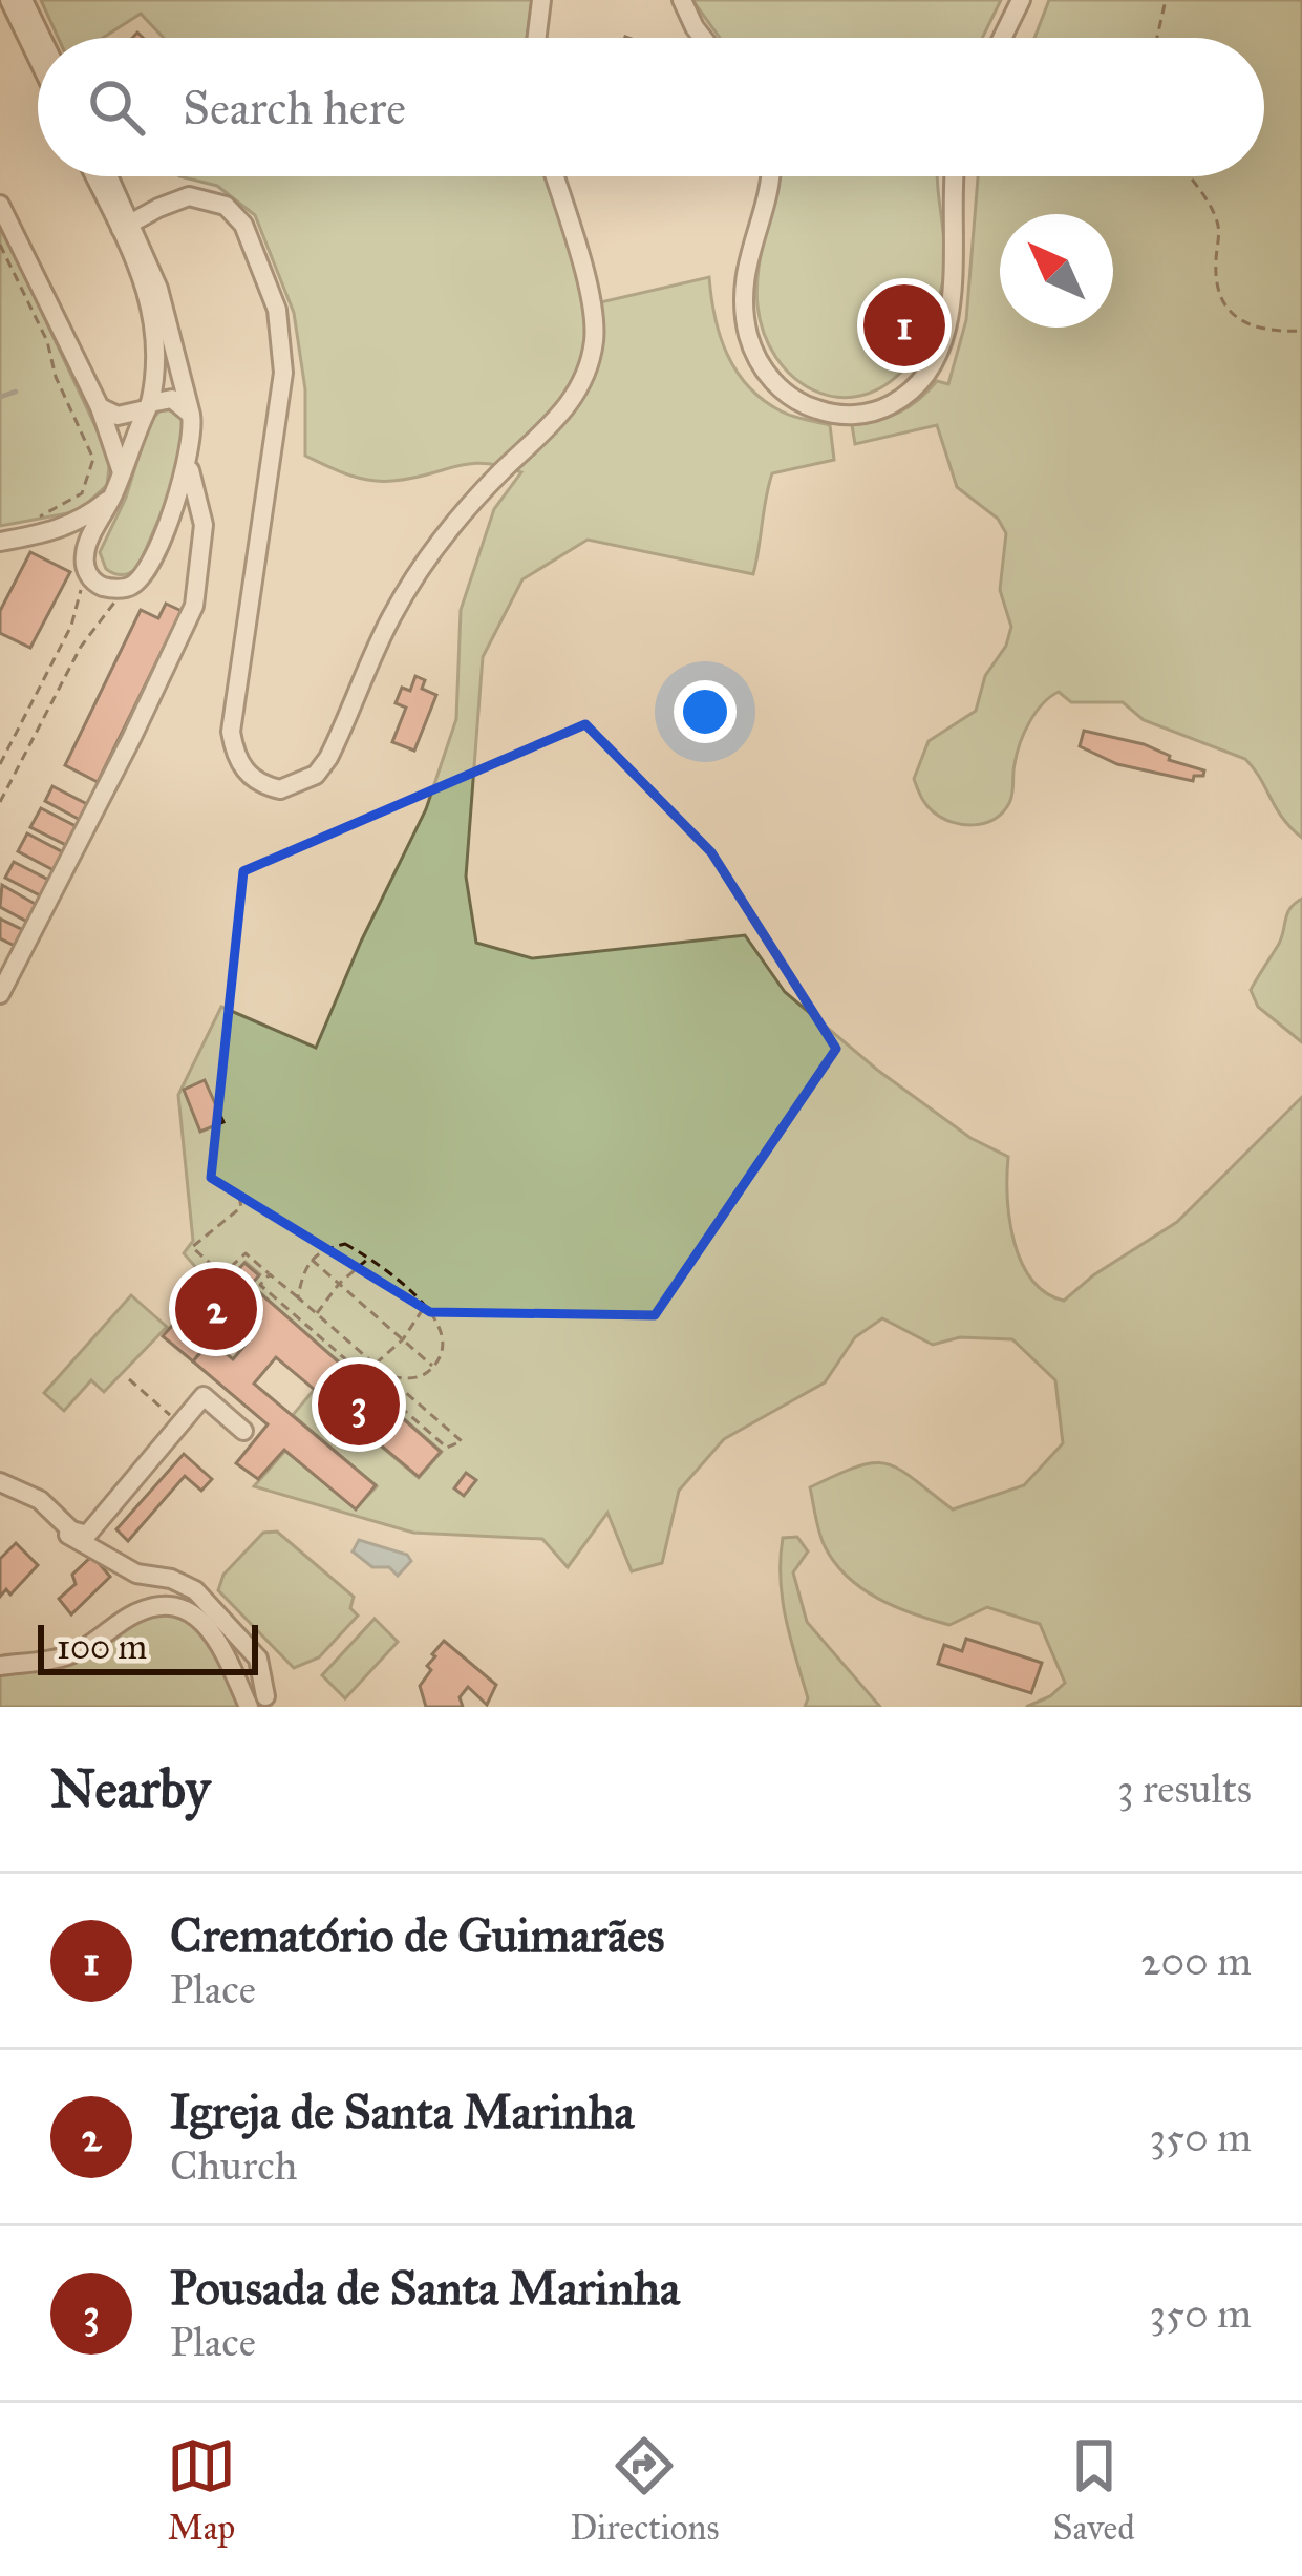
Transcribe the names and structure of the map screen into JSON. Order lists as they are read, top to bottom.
{
  "scale_bar": "100 m",
  "north": "top left",
  "page": {
    "search": "Search here",
    "pins": ["1", "2", "3"],
    "scale": "100 m",
    "heading": ["Nearby", "3 results"],
    "list": [
      {
        "mark": "1",
        "name": "Crematório de Guimarães",
        "note": "Place",
        "value": "200 m"
      },
      {
        "mark": "2",
        "name": "Igreja de Santa Marinha",
        "note": "Church",
        "value": "350 m"
      },
      {
        "mark": "3",
        "name": "Pousada de Santa Marinha",
        "note": "Place",
        "value": "350 m"
      }
    ],
    "nav": ["Map", "Directions", "Saved"]
  }
}
